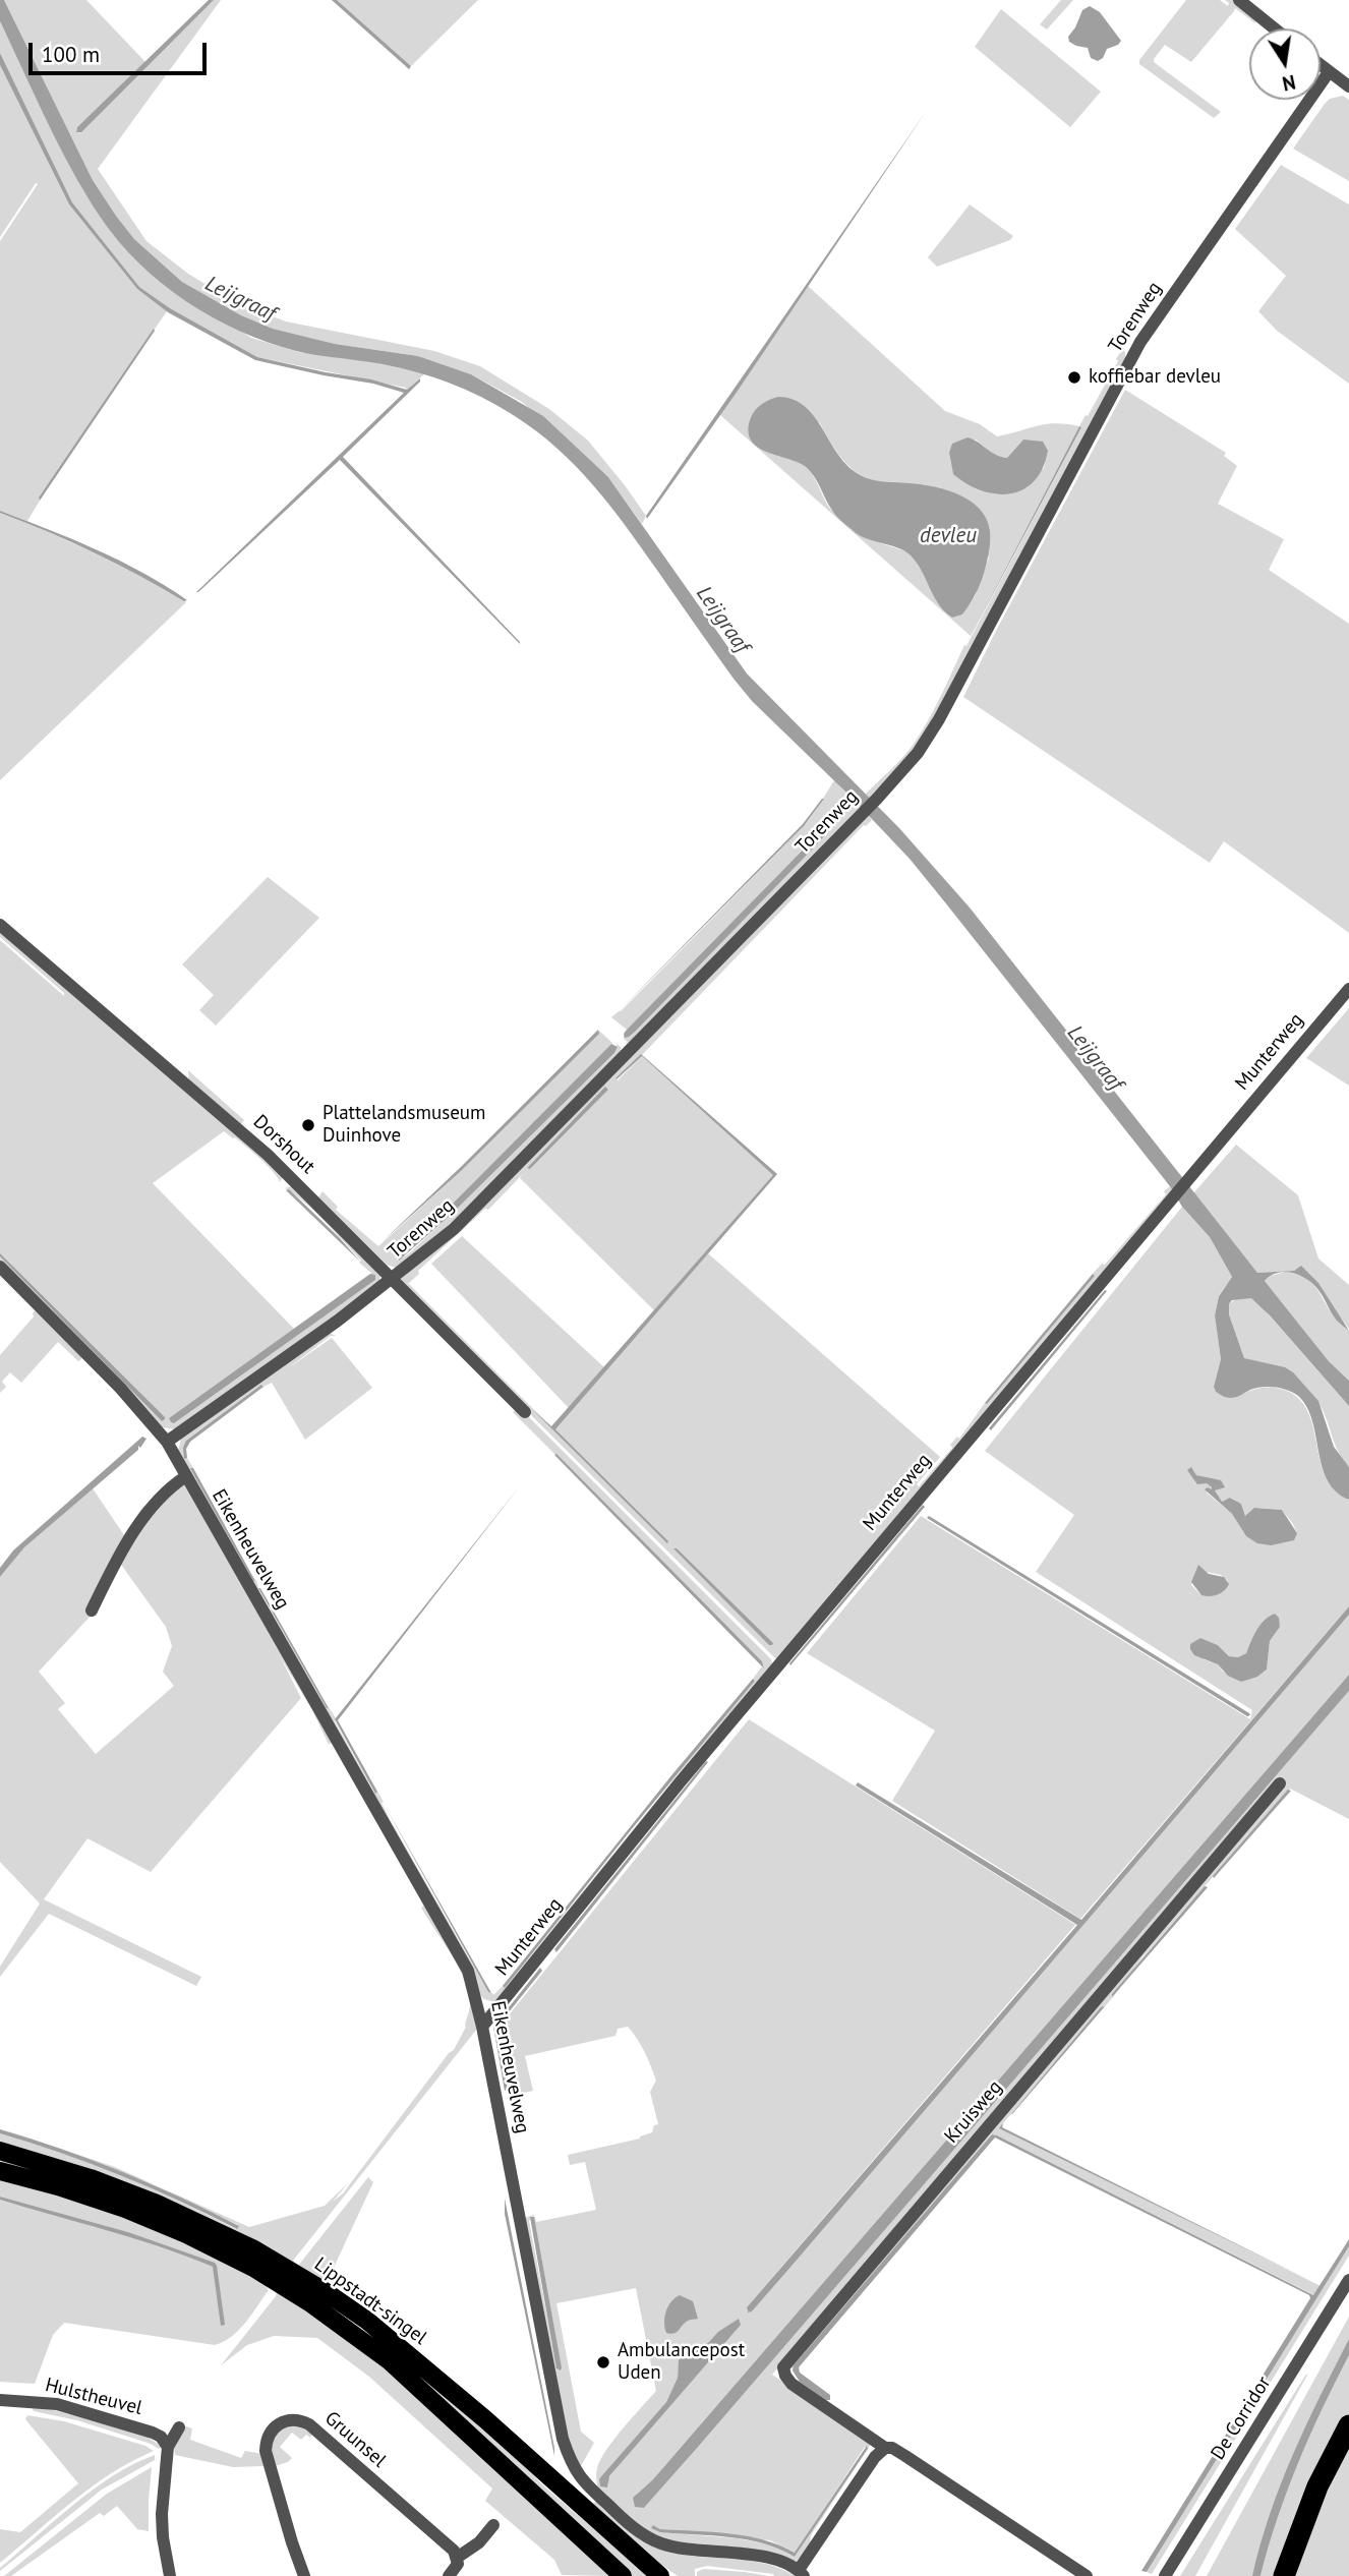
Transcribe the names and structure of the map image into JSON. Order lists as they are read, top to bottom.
{
  "streets": {
    "main road": ["Lippstadt-singel"],
    "street": [
      "Torenweg",
      "Munterweg",
      "Dorshout",
      "Eikenheuvelweg",
      "Kruisweg",
      "Hulstheuvel",
      "De Corridor",
      "Gruunsel"
    ]
  },
  "crossings": [
    ["Torenweg", "Dorshout"],
    ["Torenweg", "Eikenheuvelweg"],
    ["Munterweg", "Eikenheuvelweg"]
  ],
  "water": ["Leijgraaf", "devleu"],
  "places": ["koffiebar devleu", "Plattelandsmuseum Duinhove", "Ambulancepost Uden"],
  "scale_bar": "100 m",
  "north": "bottom"
}
